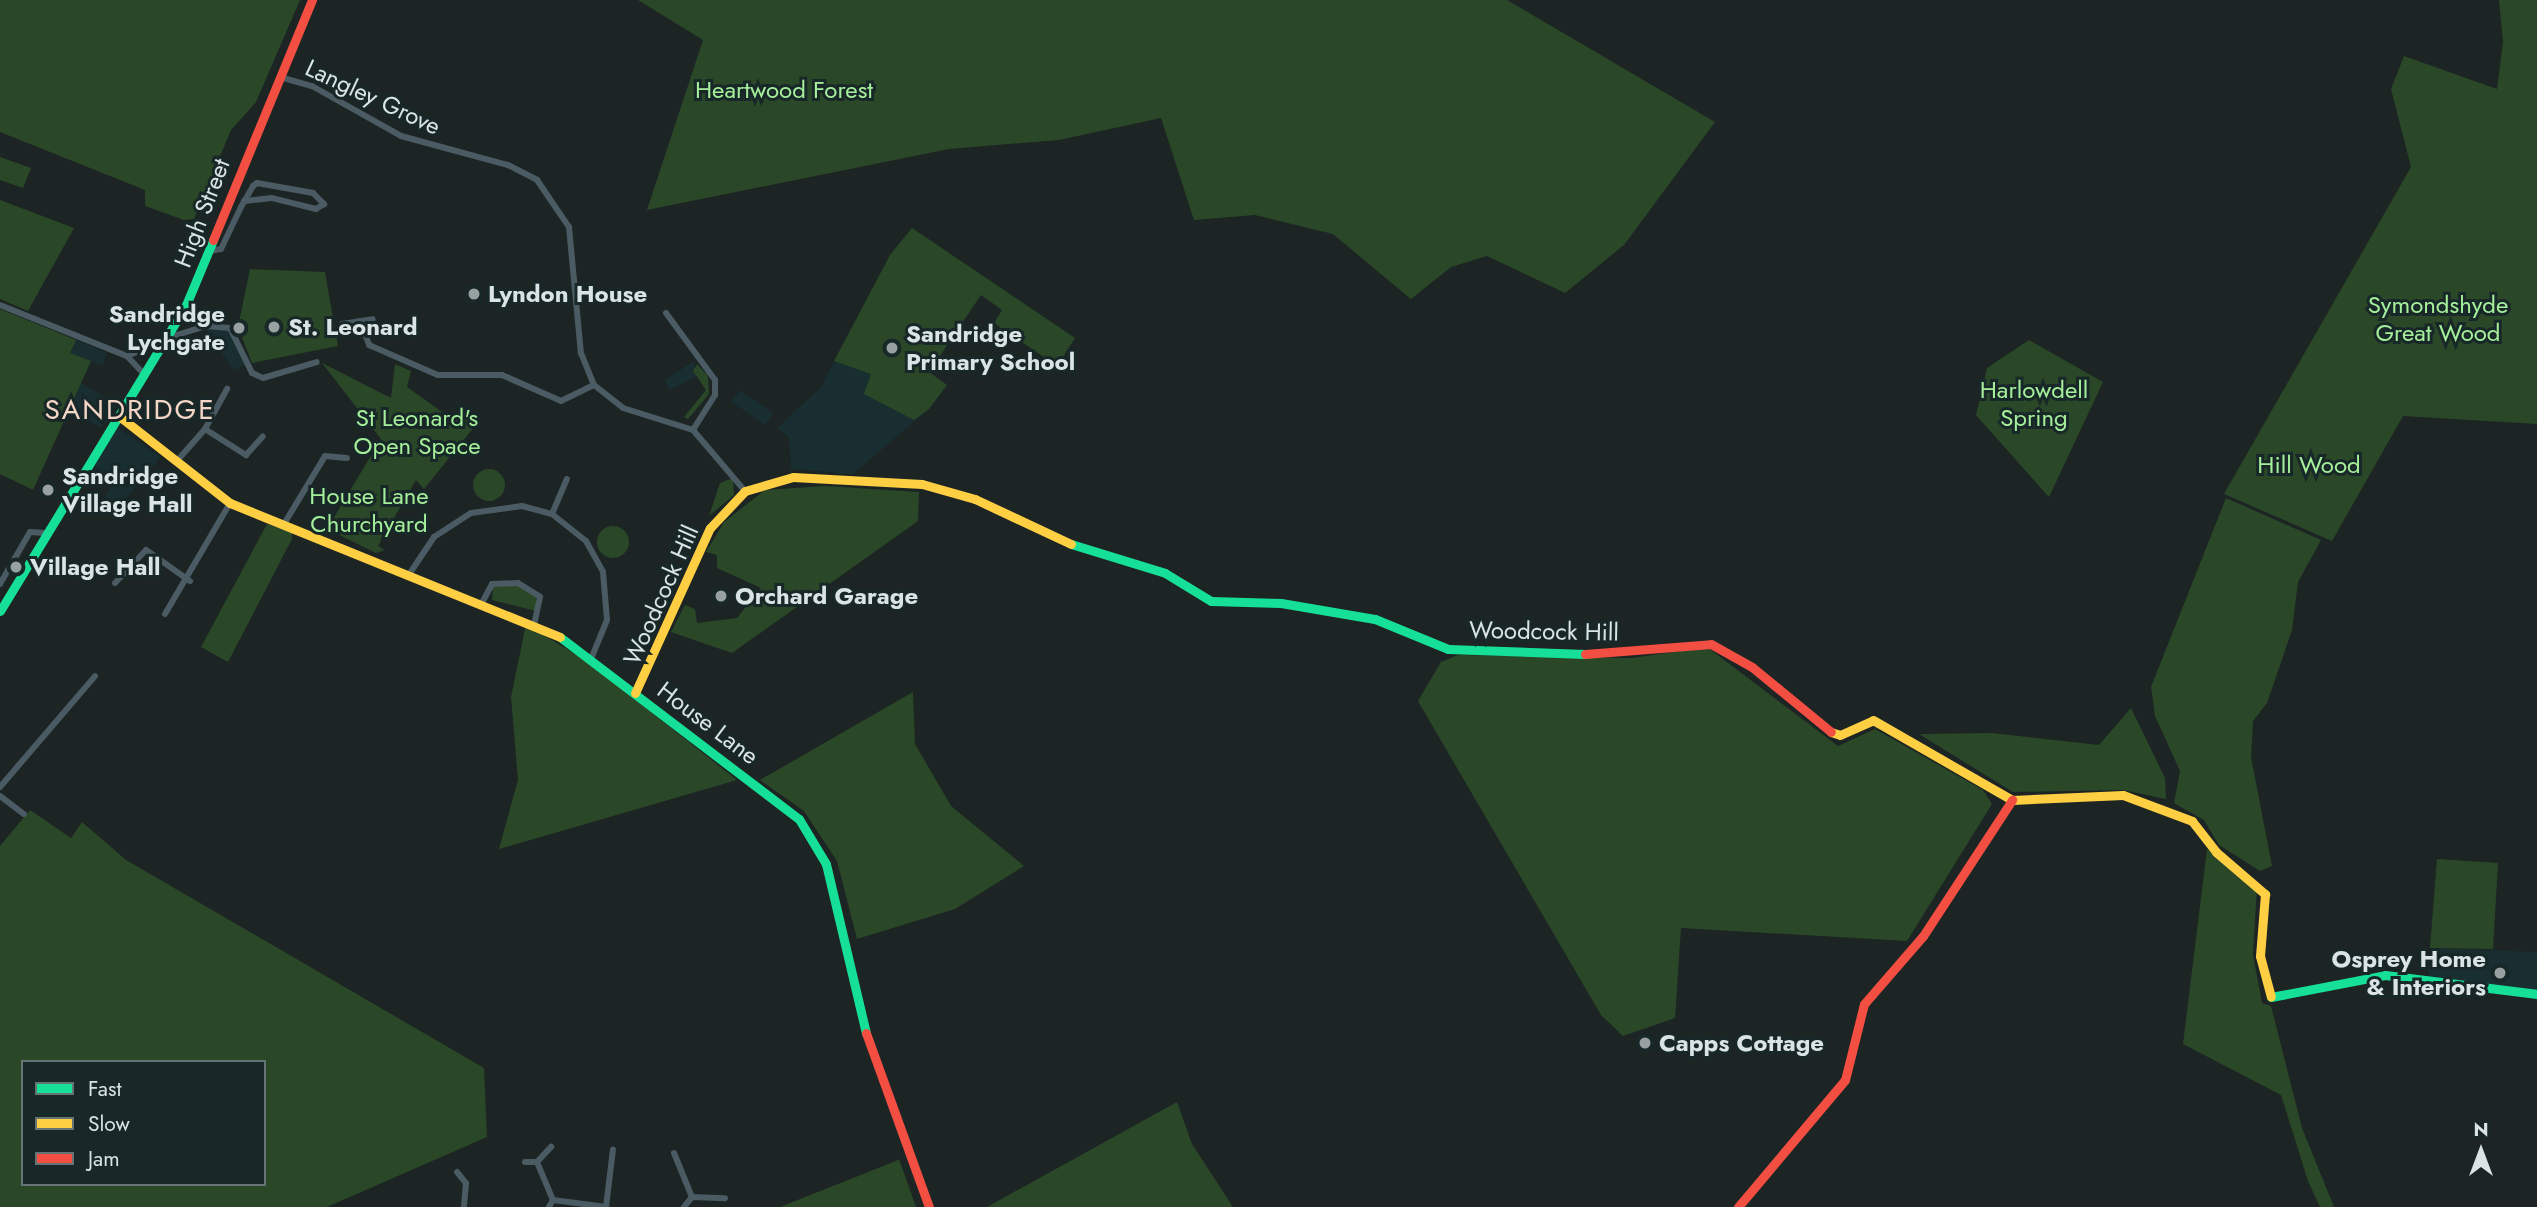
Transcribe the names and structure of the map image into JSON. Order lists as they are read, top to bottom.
{
  "streets": {
    "street": [
      "Langley Grove",
      "High Street",
      "Woodcock Hill",
      "House Lane"
    ]
  },
  "crossings": [
    ["Langley Grove", "High Street"],
    ["High Street", "House Lane"],
    ["Woodcock Hill", "House Lane"]
  ],
  "districts": ["SANDRIDGE"],
  "parks": [
    "Heartwood Forest",
    "Symondshyde Great Wood",
    "Harlowdell Spring",
    "St Leonard's Open Space",
    "Hill Wood",
    "House Lane Churchyard"
  ],
  "places": [
    "Lyndon House",
    "St. Leonard",
    "Sandridge Lychgate",
    "Sandridge Primary School",
    "Sandridge Village Hall",
    "Village Hall",
    "Orchard Garage",
    "Osprey Home & Interiors",
    "Capps Cottage"
  ],
  "legend": ["Fast", "Slow", "Jam"],
  "north": "top"
}
